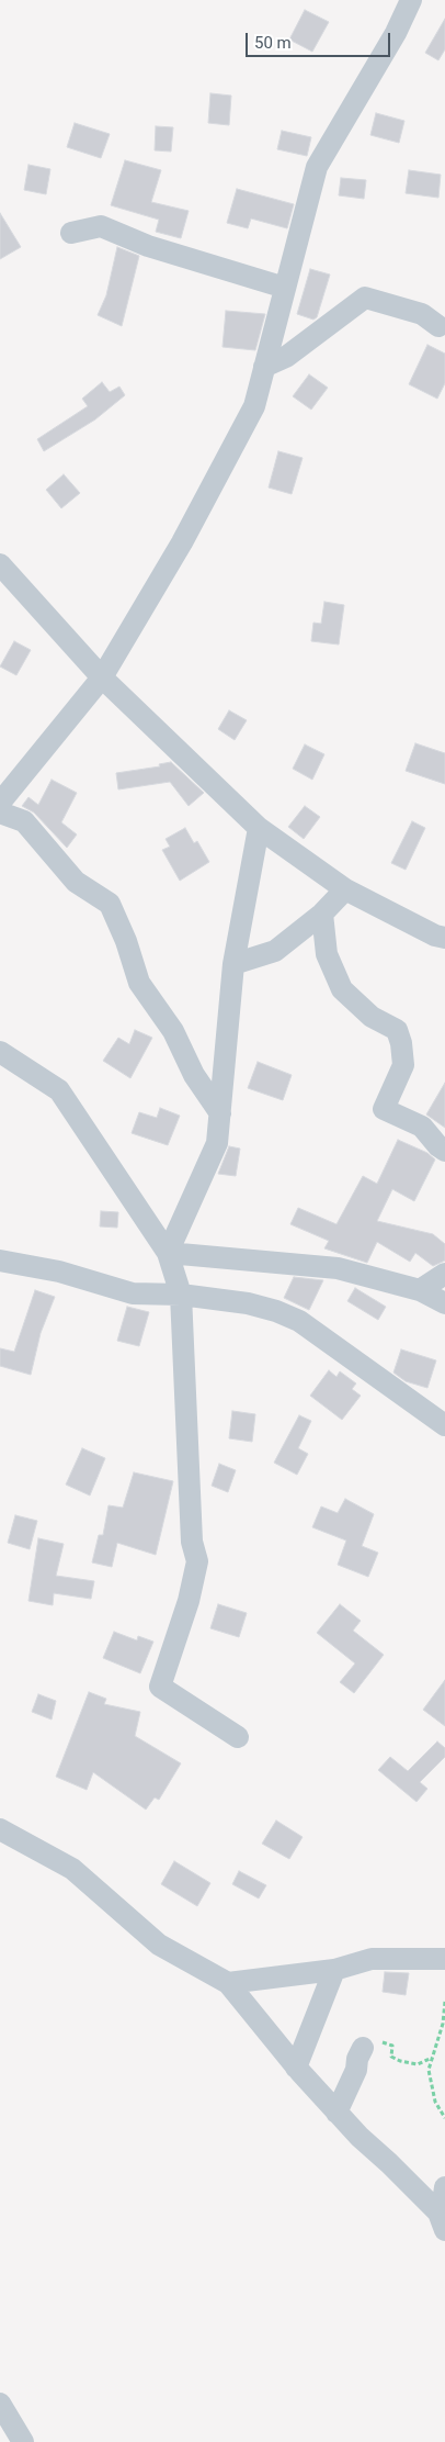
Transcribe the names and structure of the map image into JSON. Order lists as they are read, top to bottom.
{
  "scale_bar": "50 m"
}
